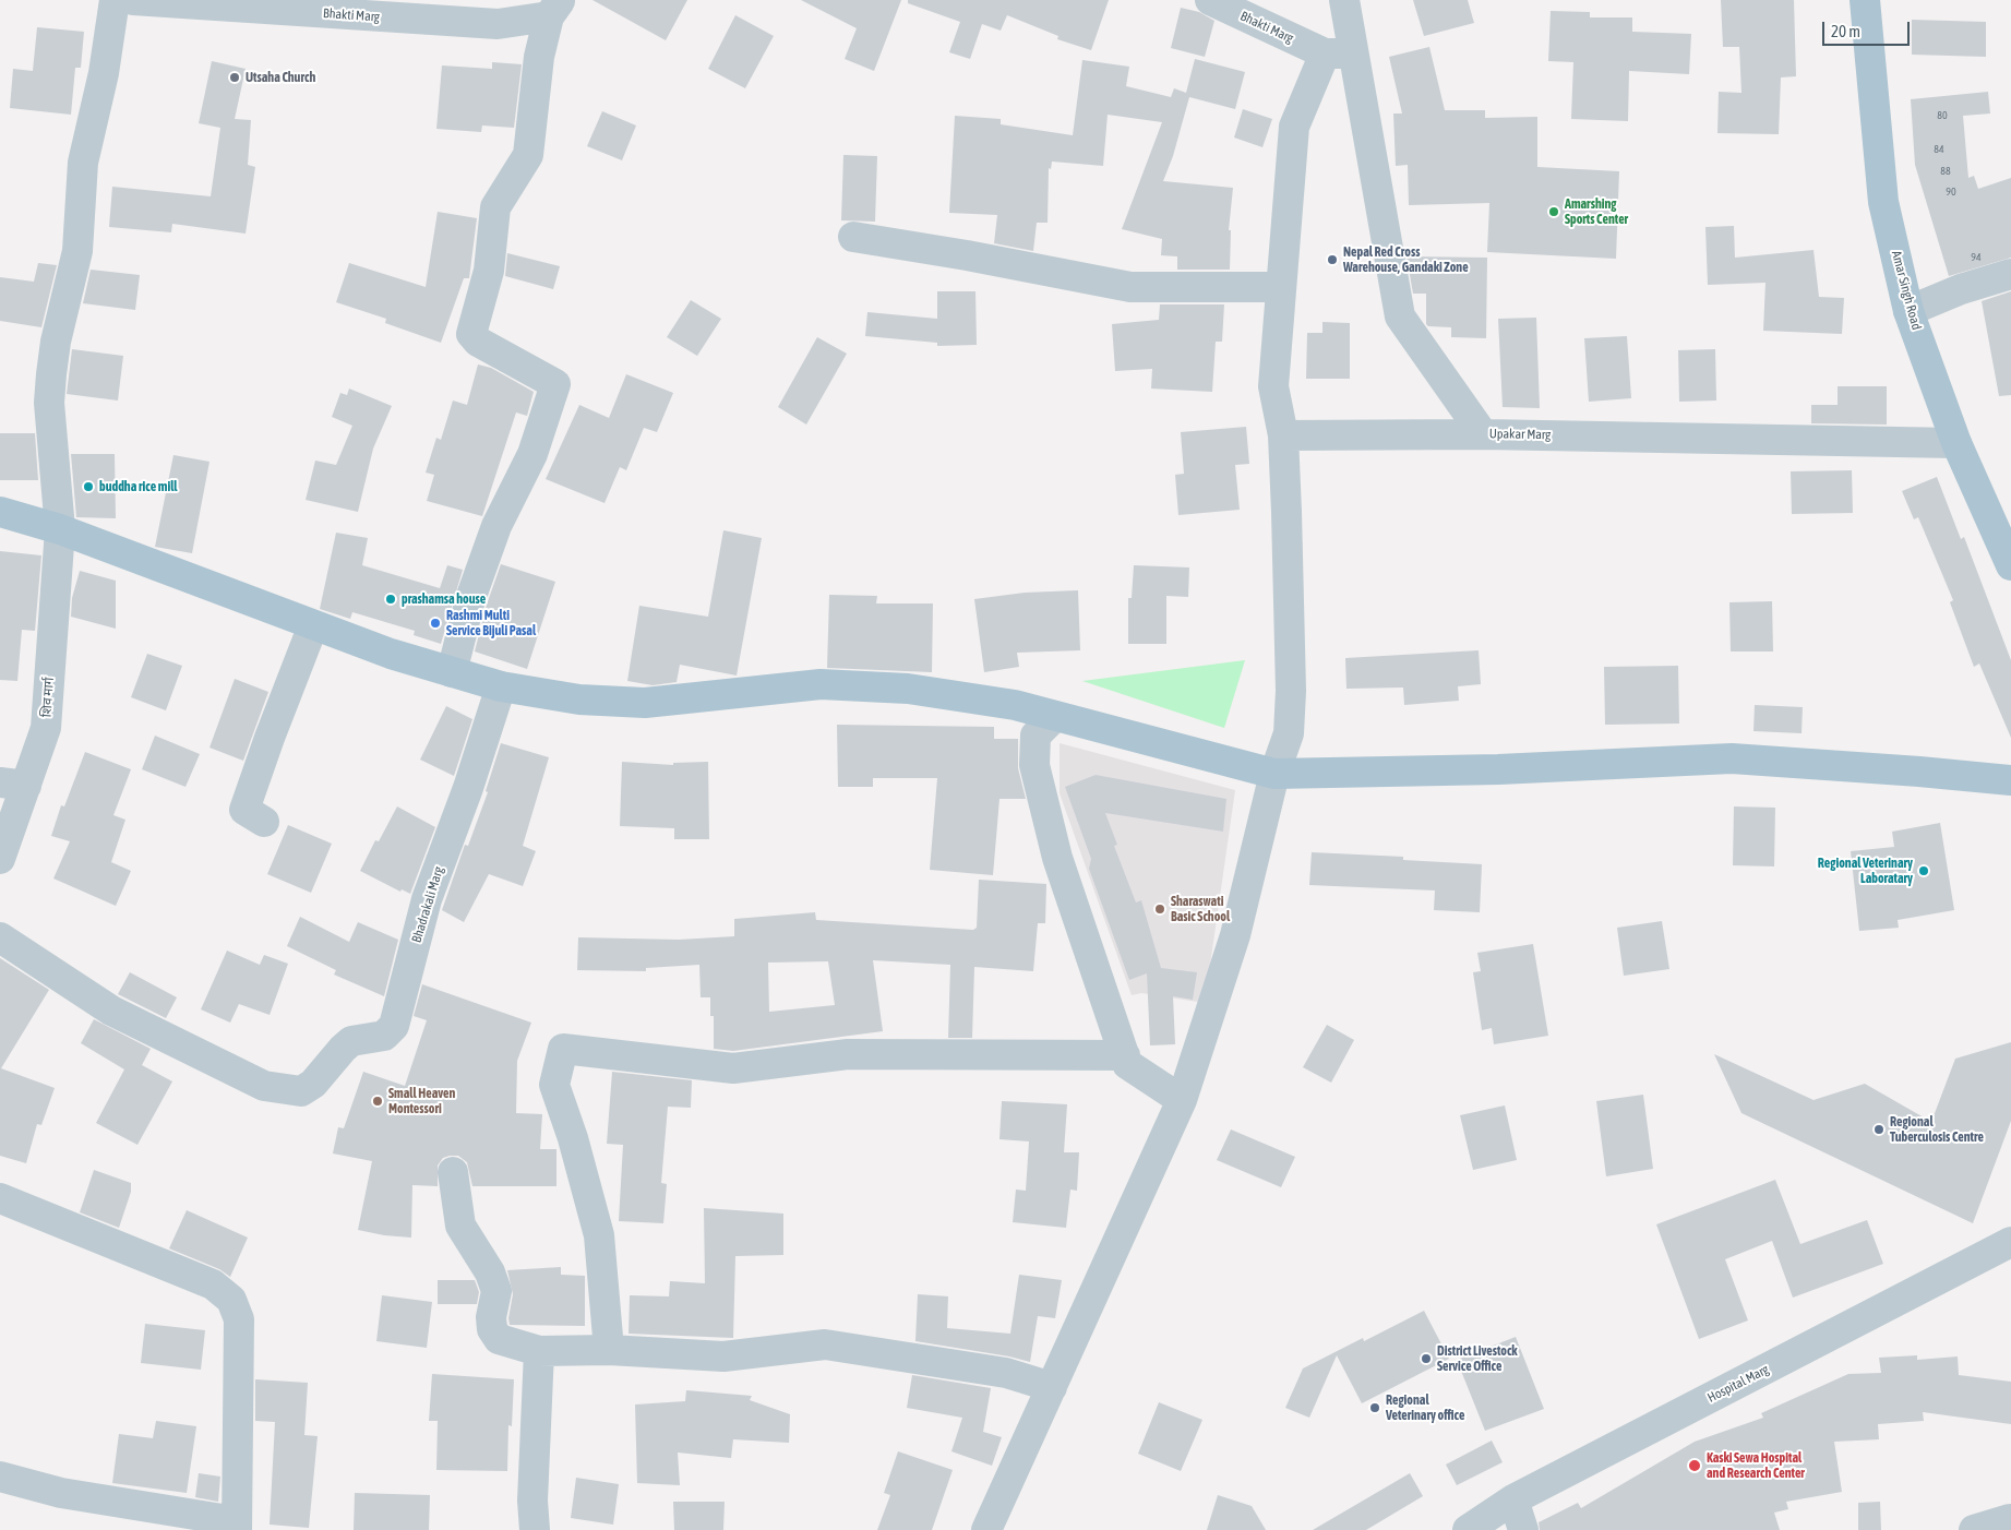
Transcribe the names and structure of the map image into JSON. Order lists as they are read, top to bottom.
{
  "streets": {
    "main road": ["Amar Singh Road"],
    "street": [
      "Bhakti Marg",
      "Upakar Marg",
      "शिव मार्ग",
      "Bhadrakali Marg",
      "Hospital Marg"
    ]
  },
  "crossings": [
    ["Bhakti Marg", "Upakar Marg"],
    ["Amar Singh Road", "Upakar Marg"]
  ],
  "places": [
    "Utsaha Church",
    "Amarshing Sports Center",
    "Nepal Red Cross Warehouse, Gandaki Zone",
    "buddha rice mill",
    "prashamsa house",
    "Rashmi Multi Service Bijuli Pasal",
    "Regional Veterinary Laboratary",
    "Sharaswati Basic School",
    "Small Heaven Montessori",
    "Regional Tuberculosis Centre",
    "District Livestock Service Office",
    "Regional Veterinary office",
    "Kaski Sewa Hospital and Research Center"
  ],
  "house_numbers": [
    "80",
    "84",
    "88",
    "90",
    "94"
  ],
  "scale_bar": "20 m"
}
